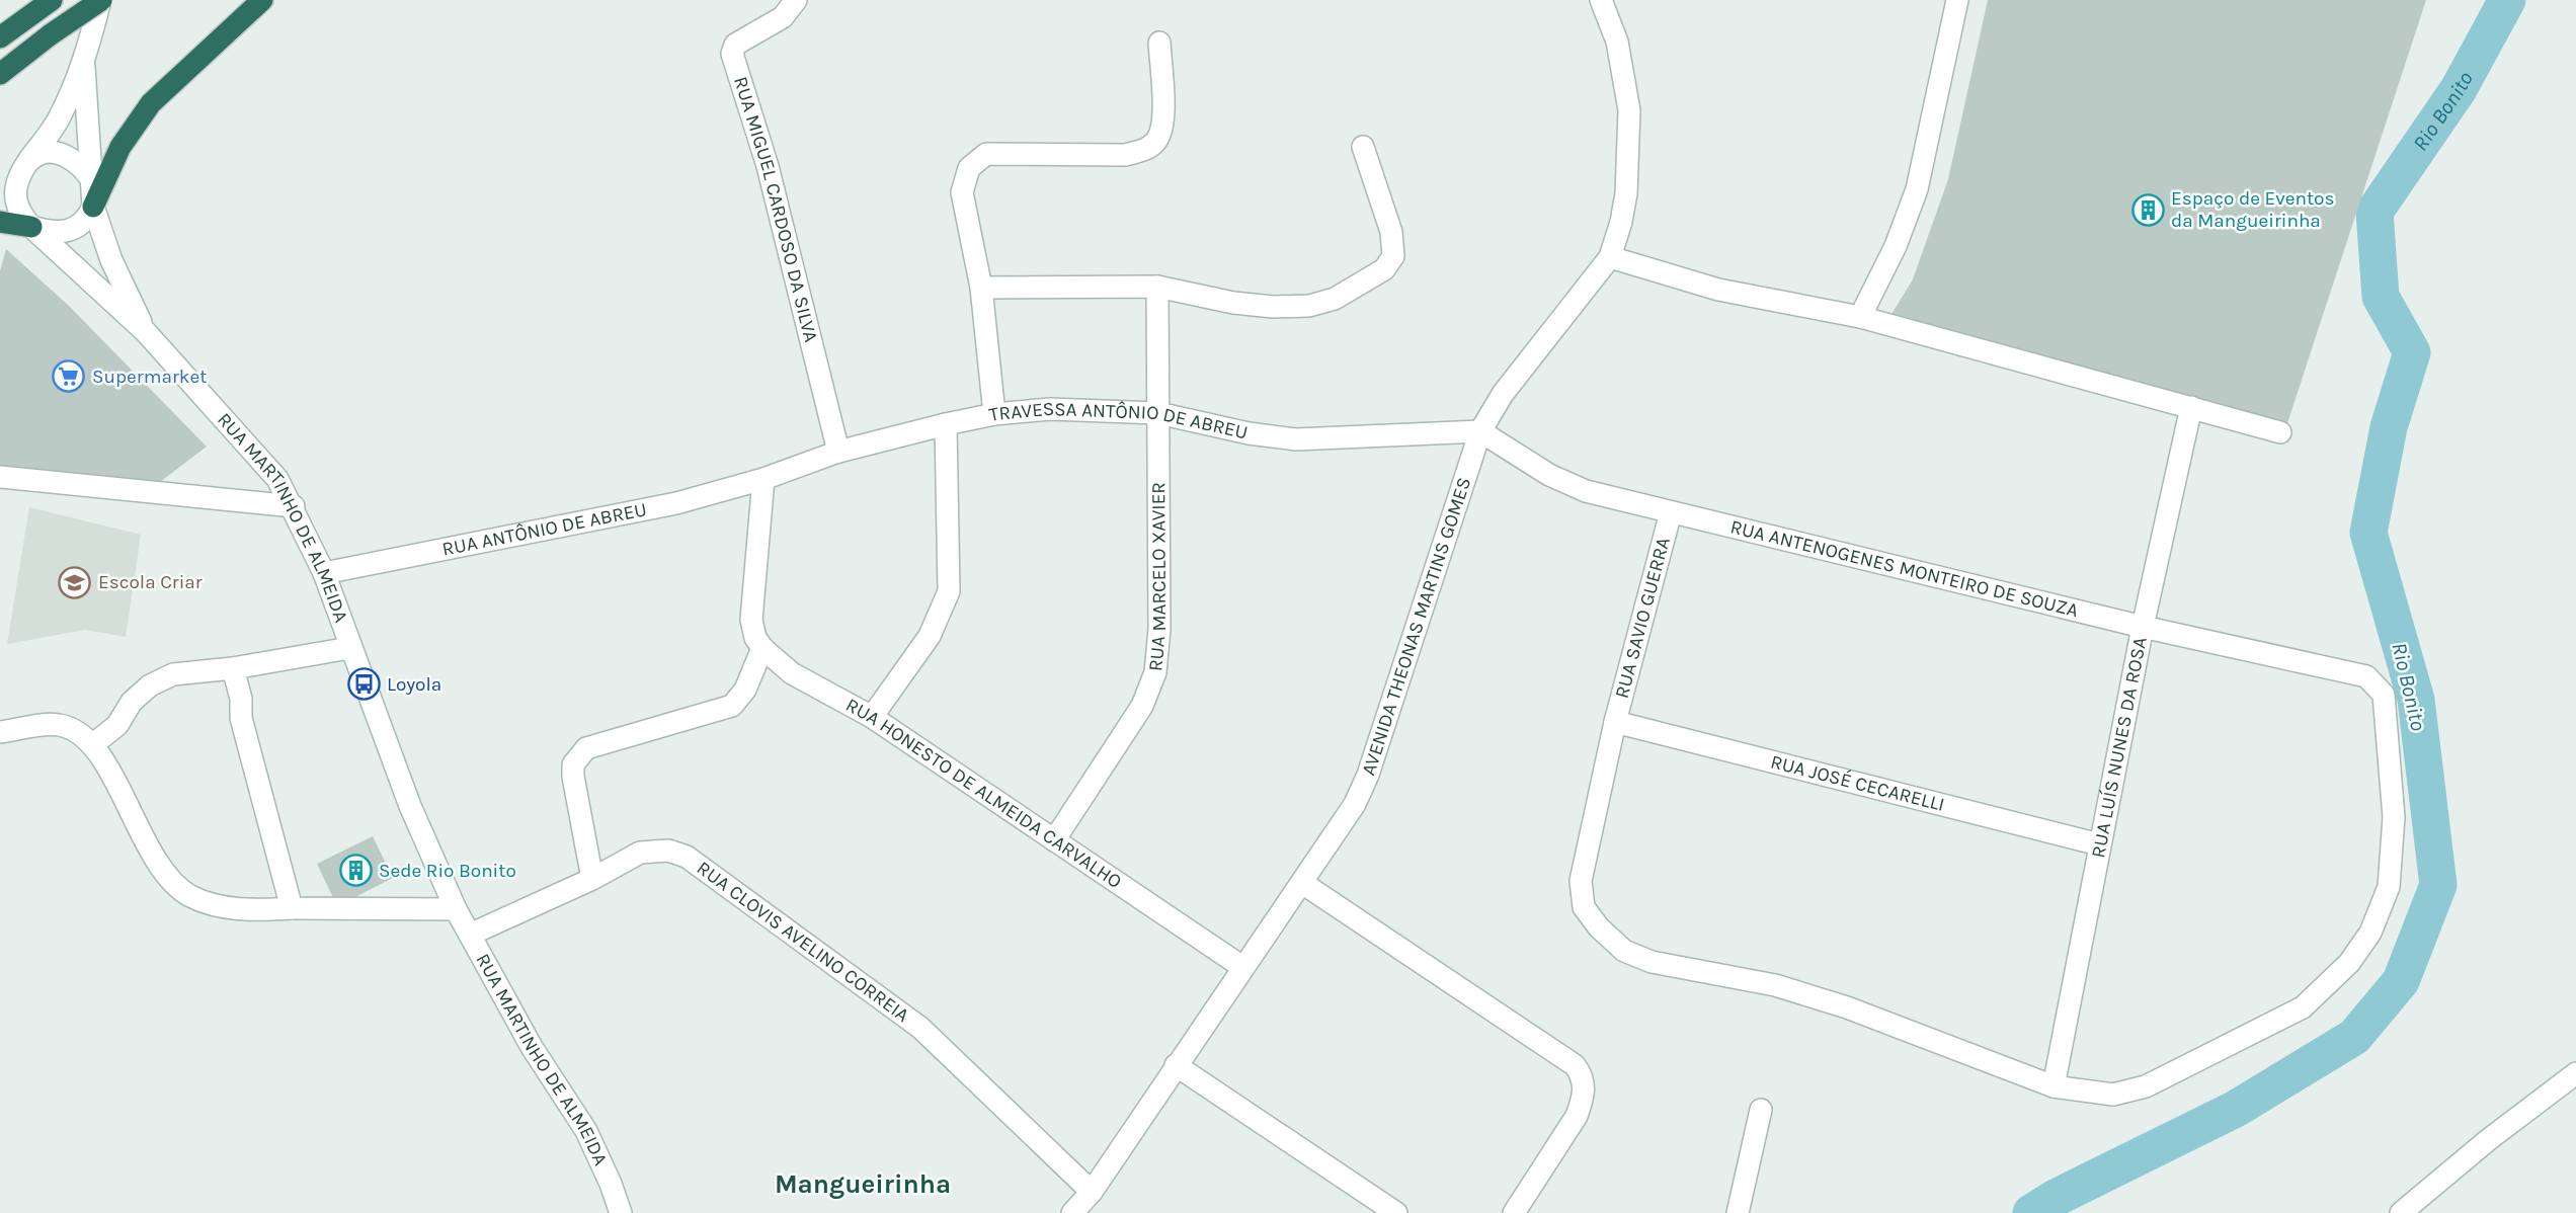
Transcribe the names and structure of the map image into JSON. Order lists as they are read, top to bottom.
{
  "streets": {
    "street": [
      "RUA MIGUEL CARDOSO DA SILVA",
      "TRAVESSA ANTÔNIO DE ABREU",
      "RUA MARTINHO DE ALMEIDA",
      "RUA ANTÔNIO DE ABREU",
      "RUA ANTENOGENES MONTEIRO DE SOUZA",
      "RUA MARCELO XAVIER",
      "RUA SAVIO GUERRA",
      "AVENIDA THEONAS MARTINS GOMES",
      "RUA LUÍS NUNES DA ROSA",
      "RUA JOSÉ CECARELLI",
      "RUA HONESTO DE ALMEIDA CARVALHO",
      "RUA CLOVIS AVELINO CORREIA"
    ]
  },
  "crossings": [
    ["RUA MIGUEL CARDOSO DA SILVA", "TRAVESSA ANTÔNIO DE ABREU"],
    ["TRAVESSA ANTÔNIO DE ABREU", "RUA ANTÔNIO DE ABREU"],
    ["TRAVESSA ANTÔNIO DE ABREU", "RUA ANTENOGENES MONTEIRO DE SOUZA"],
    ["TRAVESSA ANTÔNIO DE ABREU", "RUA MARCELO XAVIER"],
    ["TRAVESSA ANTÔNIO DE ABREU", "AVENIDA THEONAS MARTINS GOMES"],
    ["RUA MARTINHO DE ALMEIDA", "RUA ANTÔNIO DE ABREU"],
    ["RUA MARTINHO DE ALMEIDA", "RUA CLOVIS AVELINO CORREIA"],
    ["RUA ANTENOGENES MONTEIRO DE SOUZA", "RUA SAVIO GUERRA"],
    ["RUA ANTENOGENES MONTEIRO DE SOUZA", "AVENIDA THEONAS MARTINS GOMES"],
    ["RUA ANTENOGENES MONTEIRO DE SOUZA", "RUA LUÍS NUNES DA ROSA"],
    ["RUA MARCELO XAVIER", "RUA HONESTO DE ALMEIDA CARVALHO"],
    ["RUA SAVIO GUERRA", "RUA LUÍS NUNES DA ROSA"],
    ["RUA SAVIO GUERRA", "RUA JOSÉ CECARELLI"],
    ["AVENIDA THEONAS MARTINS GOMES", "RUA HONESTO DE ALMEIDA CARVALHO"],
    ["AVENIDA THEONAS MARTINS GOMES", "RUA CLOVIS AVELINO CORREIA"],
    ["RUA LUÍS NUNES DA ROSA", "RUA JOSÉ CECARELLI"]
  ],
  "districts": ["Mangueirinha"],
  "water": ["Rio Bonito"],
  "places": {
    "building": ["Espaço de Eventos da Mangueirinha", "Sede Rio Bonito"],
    "supermarket": ["Supermarket"],
    "school or university": ["Escola Criar"],
    "bus stop": ["Loyola"]
  }
}
